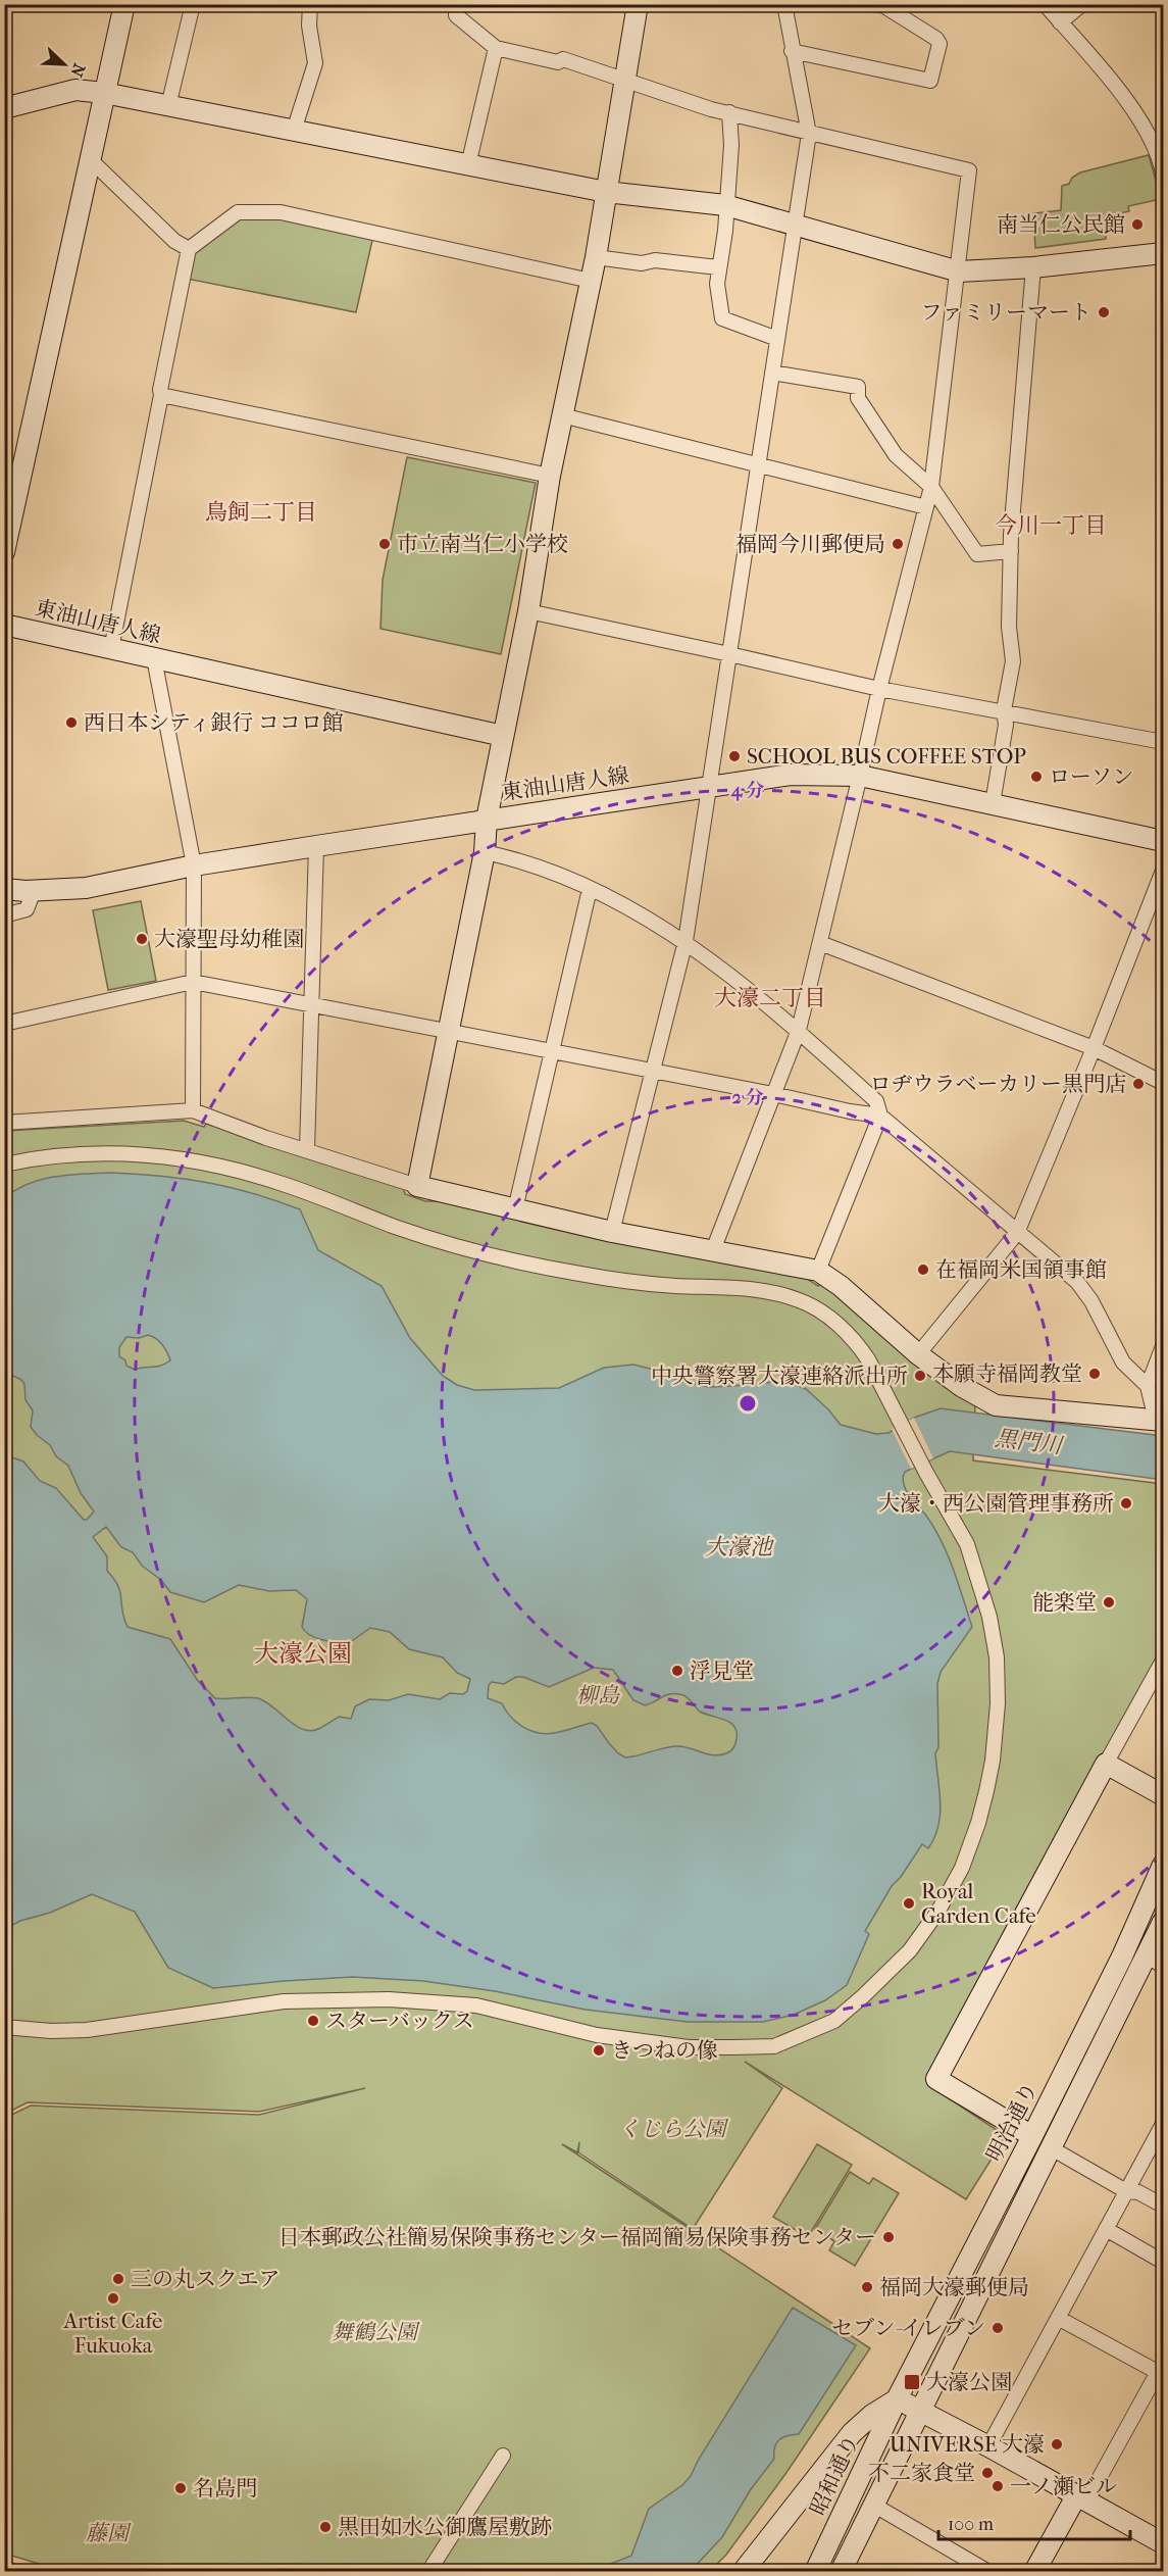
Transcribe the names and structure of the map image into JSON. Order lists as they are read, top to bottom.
{
  "streets": {
    "street": ["東油山唐人線", "明治通り", "昭和通り"]
  },
  "crossings": [
    ["明治通り", "昭和通り"]
  ],
  "districts": [
    "鳥飼二丁目",
    "今川一丁目",
    "大濠二丁目",
    "大濠公園"
  ],
  "water": ["黒門川", "大濠池"],
  "parks": [
    "柳島",
    "くじら公園",
    "舞鶴公園",
    "藤園"
  ],
  "places": {
    "other": [
      "南当仁公民館",
      "ファミリーマート",
      "市立南当仁小学校",
      "福岡今川郵便局",
      "西日本シティ銀行 ココロ館",
      "SCHOOL BUS COFFEE STOP",
      "ローソン",
      "大濠聖母幼稚園",
      "ロヂウラベーカリー黒門店",
      "在福岡米国領事館",
      "本願寺福岡教堂",
      "中央警察署大濠連絡派出所",
      "大濠・西公園管理事務所",
      "能楽堂",
      "浮見堂",
      "Royal Garden Cafe",
      "スターバックス",
      "きつねの像",
      "日本郵政公社簡易保険事務センター福岡簡易保険事務センター",
      "三の丸スクエア",
      "福岡大濠郵便局",
      "Artist Cafe Fukuoka",
      "セブン-イレブン",
      "UNIVERSE 大濠",
      "不二家食堂",
      "一ノ瀬ビル",
      "名島門",
      "黒田如水公御鷹屋敷跡"
    ],
    "transit": ["大濠公園"]
  },
  "scale_bar": "100 m",
  "north": "bottom right",
  "rings": ["4 分", "2 分"]
}
